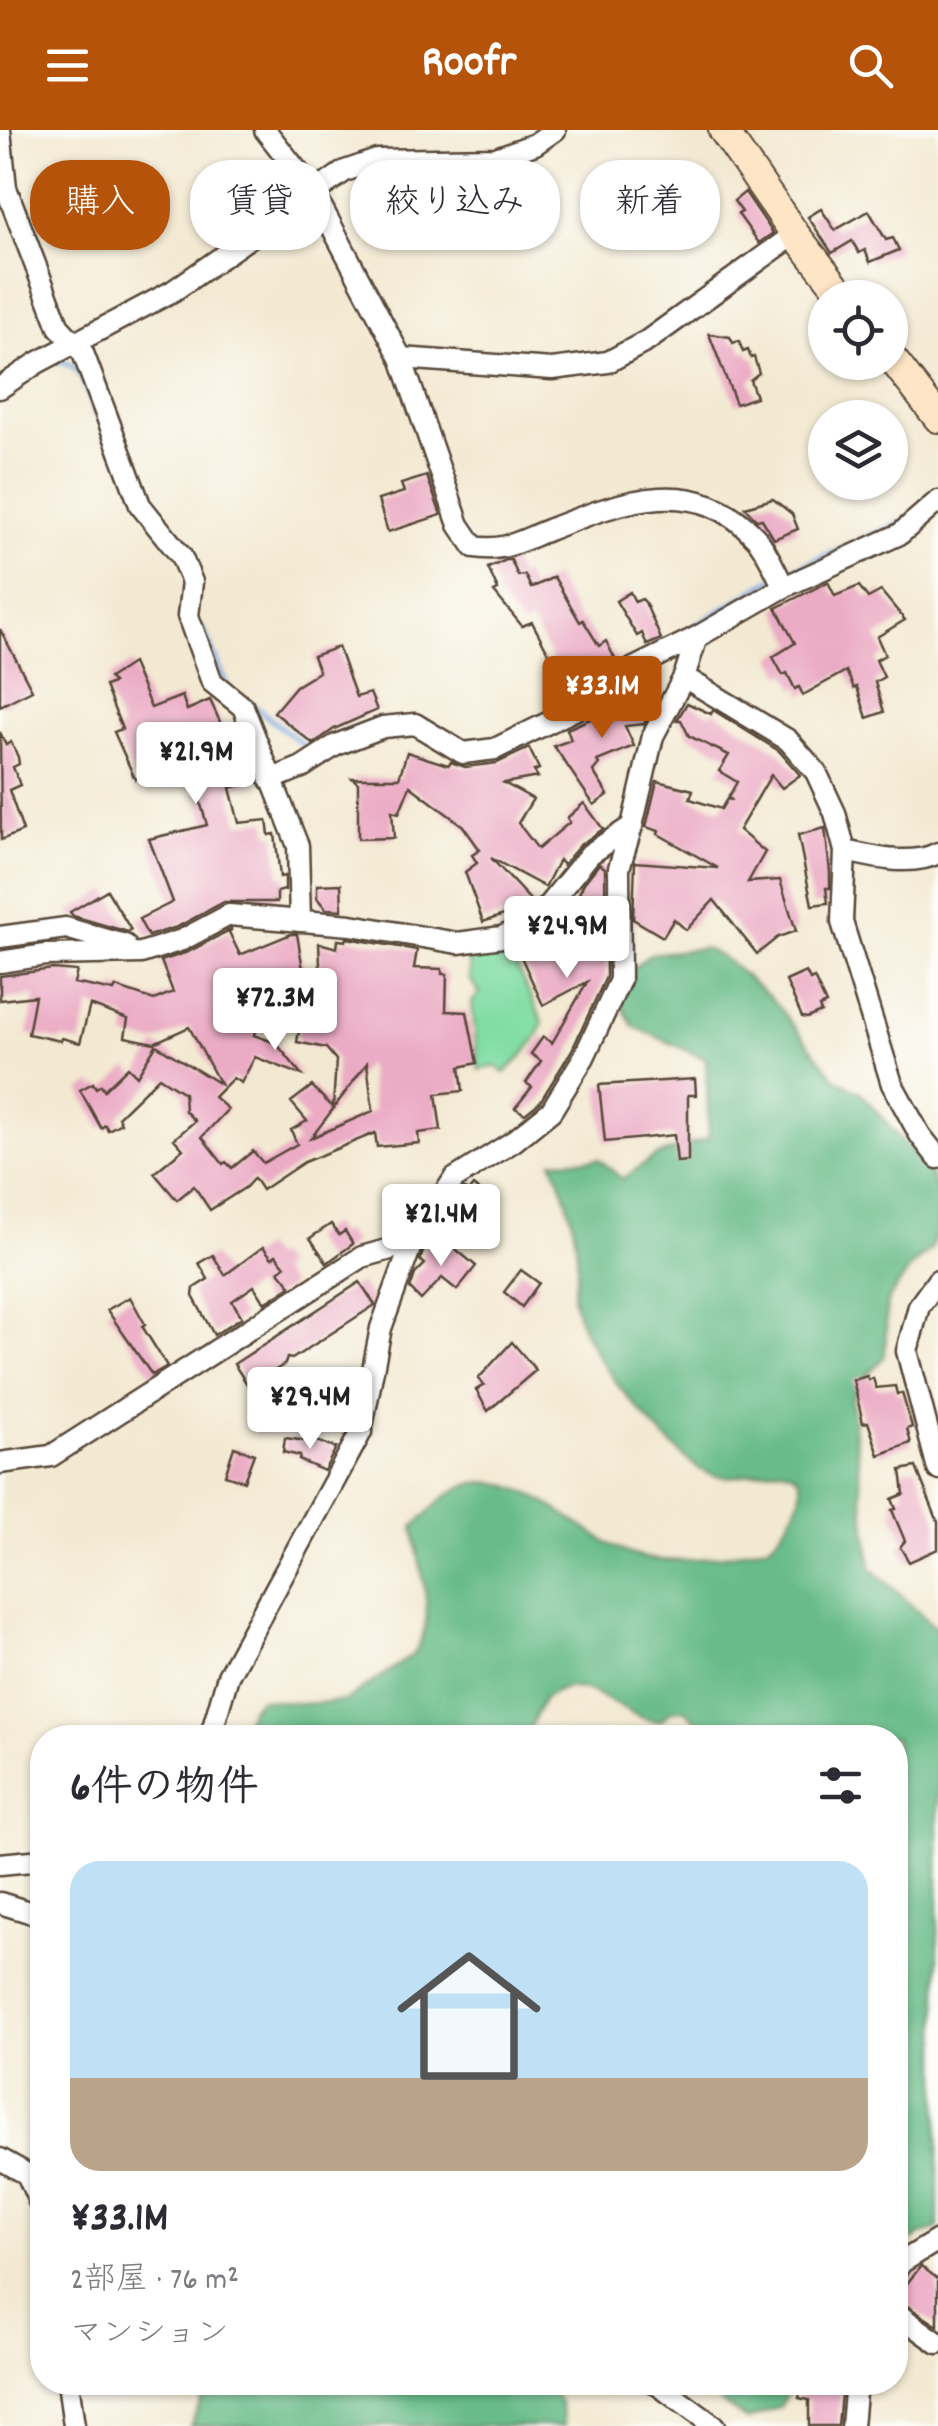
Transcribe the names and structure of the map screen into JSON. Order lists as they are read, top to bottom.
{
  "page": {
    "header": "Roofr",
    "chip": [
      "購入",
      "賃貸",
      "絞り込み",
      "新着"
    ],
    "price": [
      "¥33.1M",
      "¥21.9M",
      "¥24.9M",
      "¥72.3M",
      "¥21.4M",
      "¥29.4M"
    ],
    "heading": "6件の物件",
    "list": [
      {
        "name": "¥33.1M",
        "note": "2部屋 · 76 m² · マンション"
      }
    ]
  }
}
